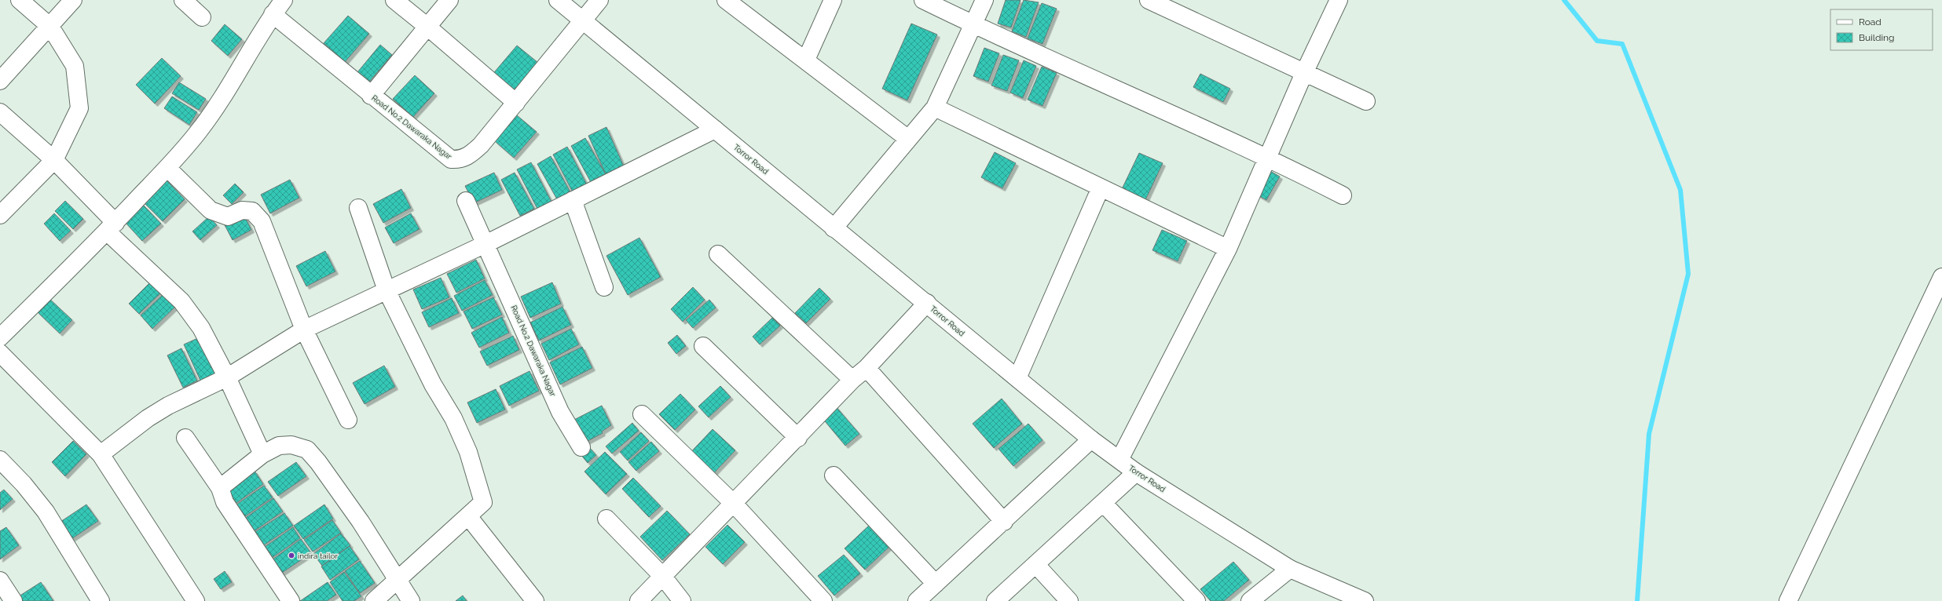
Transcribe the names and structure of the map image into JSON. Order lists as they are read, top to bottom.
{
  "streets": {
    "street": ["Road No.2 Dawaraka Nagar", "Torror Road"]
  },
  "crossings": [
    ["Road No.2 Dawaraka Nagar", "Torror Road"]
  ],
  "places": ["indira tailor"],
  "legend": ["Road", "Building"]
}
